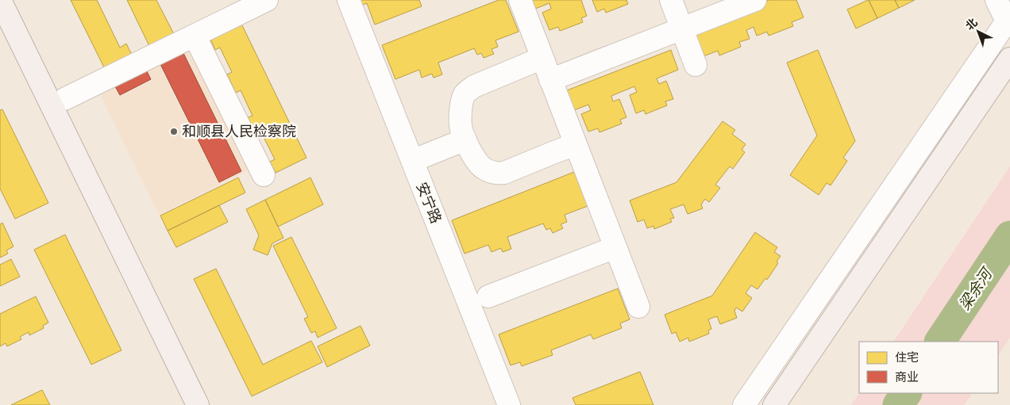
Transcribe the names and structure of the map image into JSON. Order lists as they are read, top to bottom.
{
  "streets": {
    "street": ["安宁路"]
  },
  "water": ["梁余河"],
  "places": ["和顺县人民检察院"],
  "legend": ["住宅", "商业"],
  "north": "top left"
}
